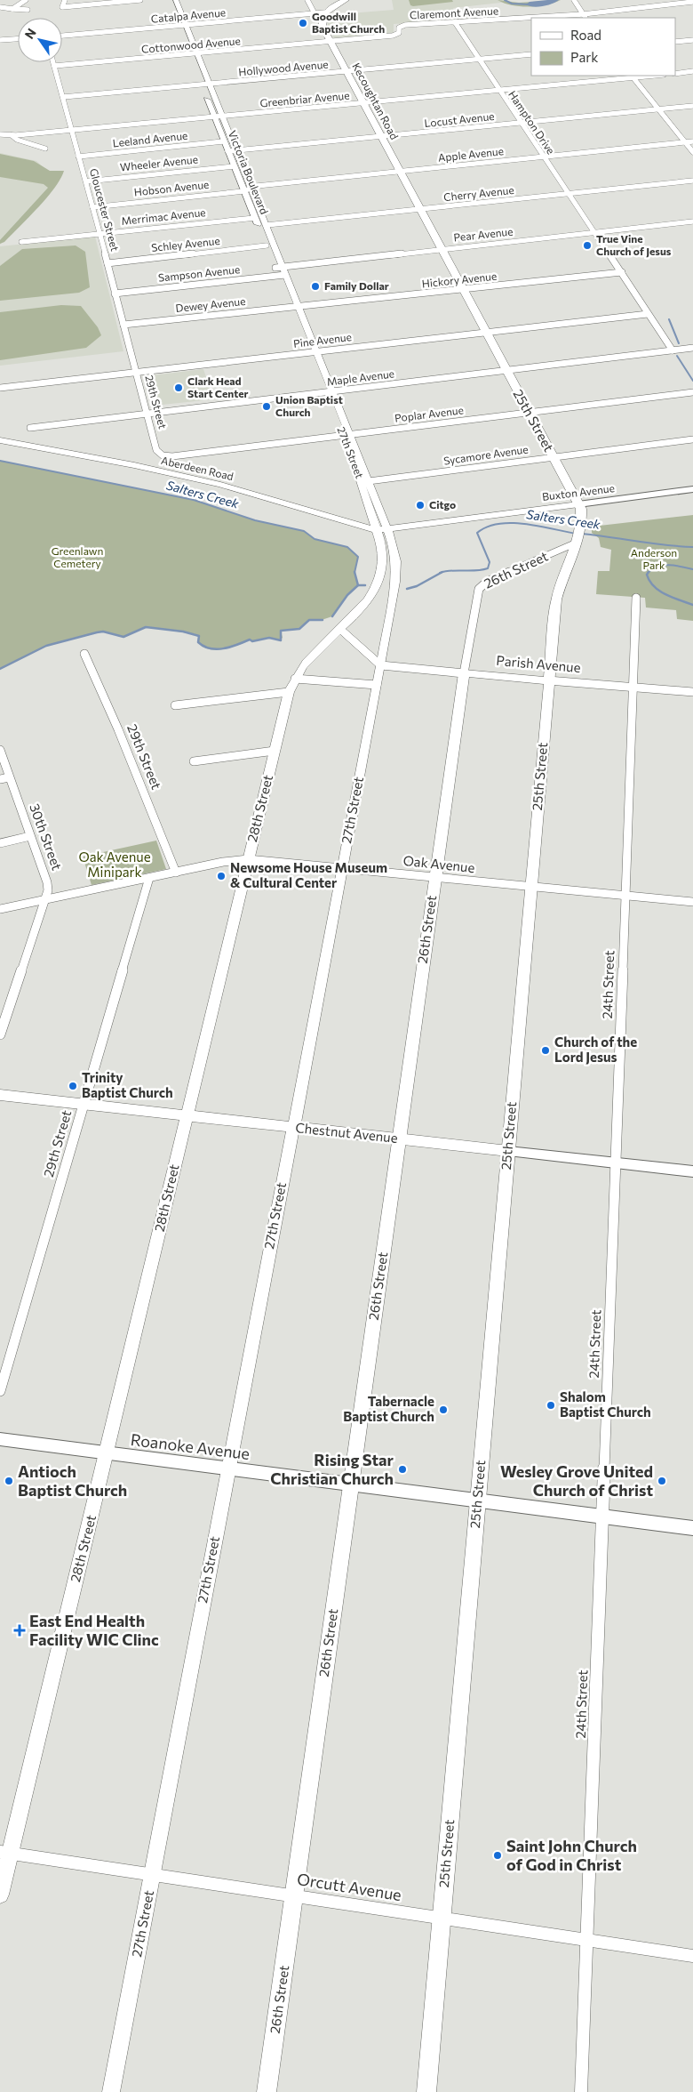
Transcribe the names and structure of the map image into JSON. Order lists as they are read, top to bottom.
{
  "streets": {
    "main road": [
      "Kecoughtan Road",
      "Victoria Boulevard",
      "25th Street",
      "27th Street",
      "Aberdeen Road",
      "Buxton Avenue",
      "26th Street",
      "Parish Avenue",
      "28th Street",
      "Chestnut Avenue"
    ],
    "street": [
      "Claremont Avenue",
      "Catalpa Avenue",
      "Cottonwood Avenue",
      "Hollywood Avenue",
      "Greenbriar Avenue",
      "Locust Avenue",
      "Hampton Drive",
      "Leeland Avenue",
      "Apple Avenue",
      "Wheeler Avenue",
      "Hobson Avenue",
      "Cherry Avenue",
      "Gloucester Street",
      "Merrimac Avenue",
      "Pear Avenue",
      "Schley Avenue",
      "Sampson Avenue",
      "Hickory Avenue",
      "Dewey Avenue",
      "Pine Avenue",
      "Maple Avenue",
      "29th Street",
      "Poplar Avenue",
      "Sycamore Avenue",
      "30th Street",
      "Oak Avenue",
      "24th Street",
      "Roanoke Avenue",
      "Orcutt Avenue"
    ]
  },
  "crossings": [
    ["Claremont Avenue", "Cottonwood Avenue"],
    ["Claremont Avenue", "Kecoughtan Road"],
    ["Claremont Avenue", "Hampton Drive"],
    ["Catalpa Avenue", "Kecoughtan Road"],
    ["Catalpa Avenue", "Victoria Boulevard"],
    ["Cottonwood Avenue", "Kecoughtan Road"],
    ["Cottonwood Avenue", "Victoria Boulevard"],
    ["Cottonwood Avenue", "Gloucester Street"],
    ["Hollywood Avenue", "Kecoughtan Road"],
    ["Hollywood Avenue", "Hampton Drive"],
    ["Hollywood Avenue", "Victoria Boulevard"],
    ["Hollywood Avenue", "Gloucester Street"],
    ["Greenbriar Avenue", "Kecoughtan Road"],
    ["Greenbriar Avenue", "Hampton Drive"],
    ["Greenbriar Avenue", "Victoria Boulevard"],
    ["Greenbriar Avenue", "Gloucester Street"],
    ["Kecoughtan Road", "Locust Avenue"],
    ["Kecoughtan Road", "Apple Avenue"],
    ["Kecoughtan Road", "Cherry Avenue"],
    ["Kecoughtan Road", "25th Street"],
    ["Locust Avenue", "Hampton Drive"],
    ["Locust Avenue", "Victoria Boulevard"],
    ["Hampton Drive", "Apple Avenue"],
    ["Hampton Drive", "Cherry Avenue"],
    ["Hampton Drive", "Pear Avenue"],
    ["Hampton Drive", "Hickory Avenue"],
    ["Hampton Drive", "Pine Avenue"],
    ["Hampton Drive", "Maple Avenue"],
    ["Leeland Avenue", "Victoria Boulevard"],
    ["Leeland Avenue", "Gloucester Street"],
    ["Apple Avenue", "Victoria Boulevard"],
    ["Apple Avenue", "Hobson Avenue"],
    ["Wheeler Avenue", "Victoria Boulevard"],
    ["Wheeler Avenue", "Gloucester Street"],
    ["Victoria Boulevard", "Hobson Avenue"],
    ["Victoria Boulevard", "Cherry Avenue"],
    ["Victoria Boulevard", "Merrimac Avenue"],
    ["Victoria Boulevard", "Pear Avenue"],
    ["Victoria Boulevard", "Schley Avenue"],
    ["Victoria Boulevard", "Sampson Avenue"],
    ["Victoria Boulevard", "Hickory Avenue"],
    ["Victoria Boulevard", "Dewey Avenue"],
    ["Victoria Boulevard", "Pine Avenue"],
    ["Victoria Boulevard", "27th Street"],
    ["Hobson Avenue", "Gloucester Street"],
    ["Gloucester Street", "Merrimac Avenue"],
    ["Gloucester Street", "Schley Avenue"],
    ["Gloucester Street", "Sampson Avenue"],
    ["Gloucester Street", "Dewey Avenue"],
    ["Gloucester Street", "Pine Avenue"],
    ["Gloucester Street", "29th Street"],
    ["Pear Avenue", "25th Street"],
    ["Hickory Avenue", "Dewey Avenue"],
    ["Hickory Avenue", "25th Street"],
    ["Pine Avenue", "29th Street"],
    ["Pine Avenue", "25th Street"],
    ["Pine Avenue", "27th Street"],
    ["Maple Avenue", "29th Street"],
    ["Maple Avenue", "25th Street"],
    ["Maple Avenue", "27th Street"],
    ["29th Street", "Poplar Avenue"],
    ["29th Street", "Oak Avenue"],
    ["29th Street", "Chestnut Avenue"],
    ["Poplar Avenue", "25th Street"],
    ["Poplar Avenue", "27th Street"],
    ["25th Street", "Sycamore Avenue"],
    ["25th Street", "Buxton Avenue"],
    ["25th Street", "26th Street"],
    ["25th Street", "Parish Avenue"],
    ["25th Street", "Oak Avenue"],
    ["25th Street", "Chestnut Avenue"],
    ["25th Street", "Roanoke Avenue"],
    ["25th Street", "Orcutt Avenue"],
    ["27th Street", "Sycamore Avenue"],
    ["27th Street", "Aberdeen Road"],
    ["27th Street", "Buxton Avenue"],
    ["27th Street", "Parish Avenue"],
    ["27th Street", "28th Street"],
    ["27th Street", "Oak Avenue"],
    ["27th Street", "Chestnut Avenue"],
    ["27th Street", "Roanoke Avenue"],
    ["27th Street", "Orcutt Avenue"],
    ["Aberdeen Road", "Buxton Avenue"],
    ["Aberdeen Road", "28th Street"],
    ["Buxton Avenue", "28th Street"],
    ["26th Street", "Parish Avenue"],
    ["26th Street", "Oak Avenue"],
    ["26th Street", "Chestnut Avenue"],
    ["26th Street", "Roanoke Avenue"],
    ["26th Street", "Orcutt Avenue"],
    ["Parish Avenue", "24th Street"],
    ["28th Street", "Oak Avenue"],
    ["28th Street", "Chestnut Avenue"],
    ["28th Street", "Roanoke Avenue"],
    ["28th Street", "Orcutt Avenue"],
    ["30th Street", "Oak Avenue"],
    ["Oak Avenue", "24th Street"],
    ["24th Street", "Chestnut Avenue"],
    ["24th Street", "Roanoke Avenue"],
    ["24th Street", "Orcutt Avenue"]
  ],
  "water": ["Salters Creek"],
  "parks": ["Greenlawn Cemetery", "Anderson Park", "Oak Avenue Minipark"],
  "places": {
    "other": [
      "Goodwill Baptist Church",
      "True Vine Church of Jesus",
      "Family Dollar",
      "Clark Head Start Center",
      "Union Baptist Church",
      "Citgo",
      "Newsome House Museum & Cultural Center",
      "Church of the Lord Jesus",
      "Trinity Baptist Church",
      "Shalom Baptist Church",
      "Tabernacle Baptist Church",
      "Rising Star Christian Church",
      "Antioch Baptist Church",
      "Wesley Grove United Church of Christ",
      "Saint John Church of God in Christ"
    ],
    "health": ["East End Health Facility WIC Clinc"]
  },
  "legend": ["Road", "Park"],
  "north": "top left"
}
